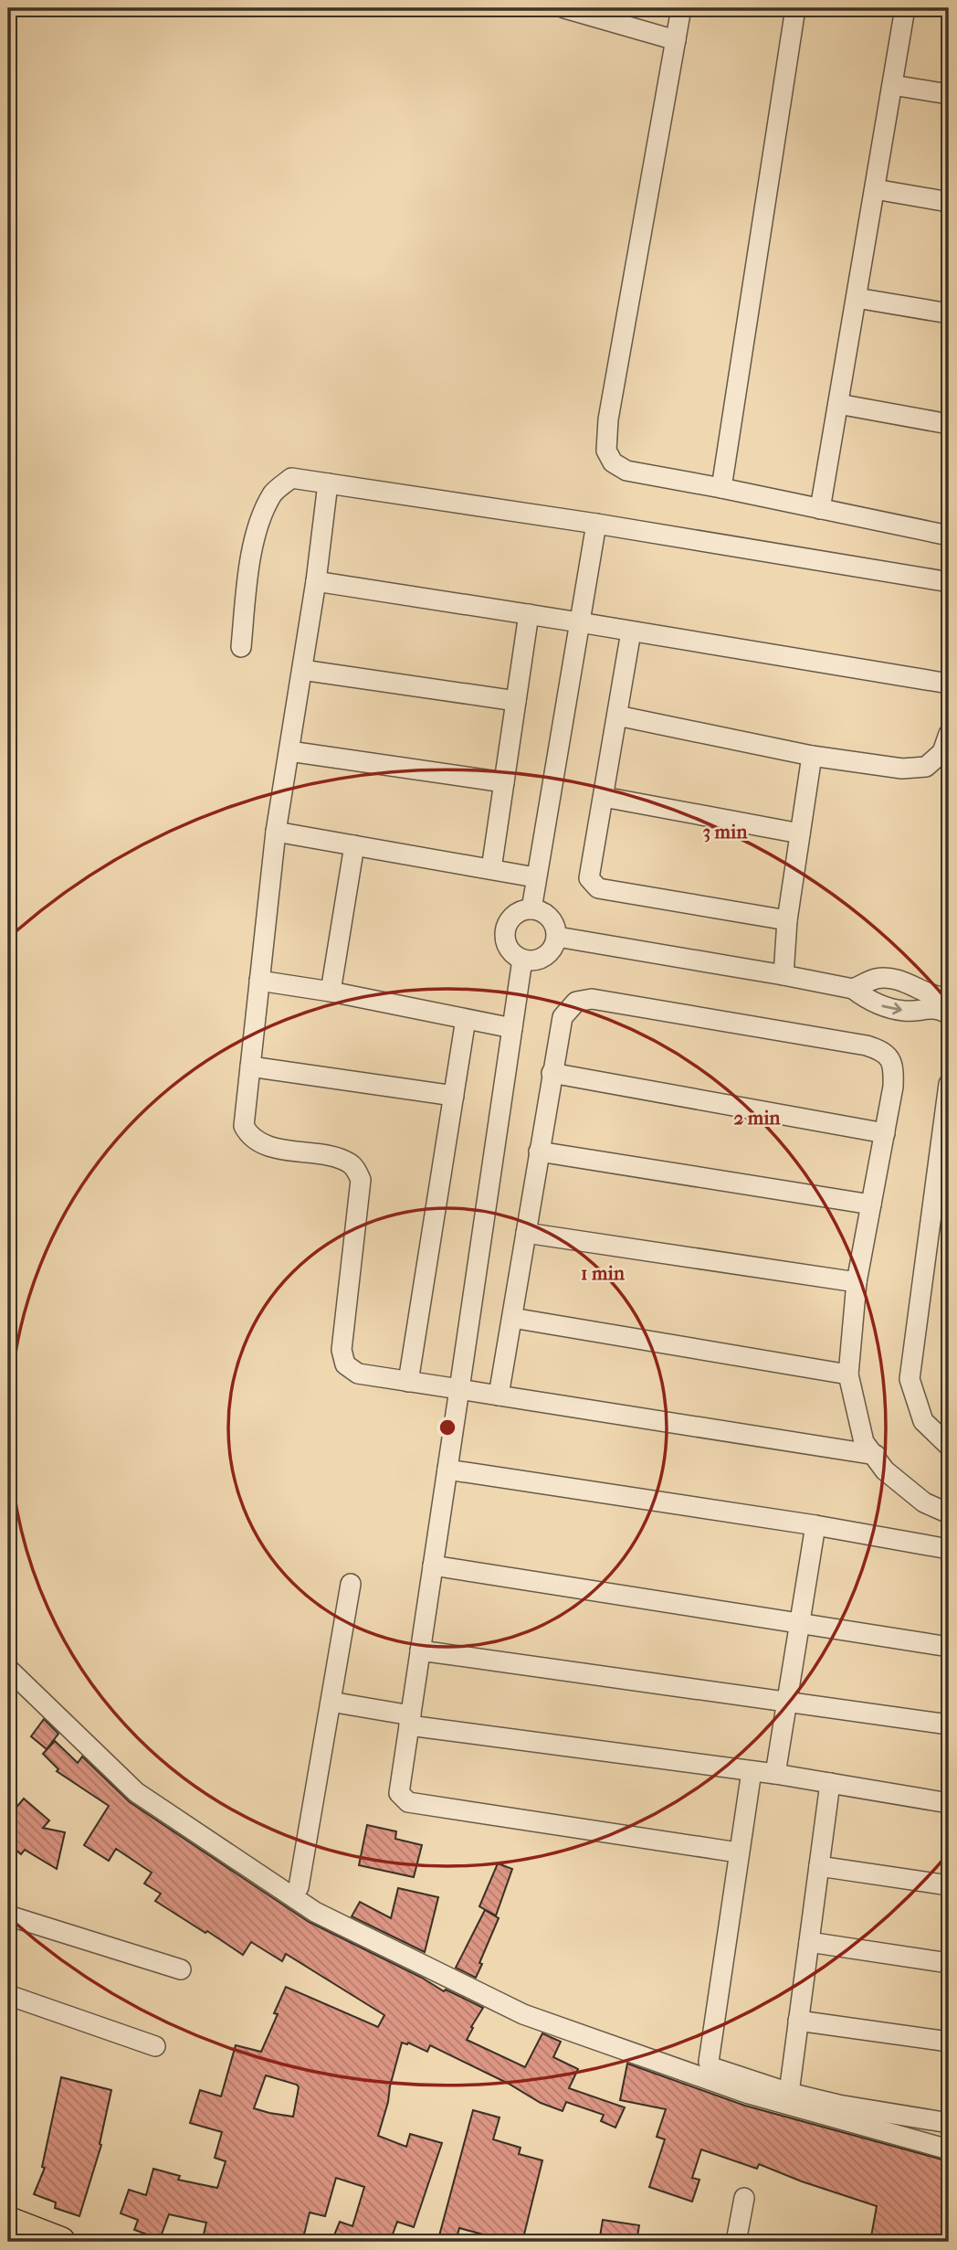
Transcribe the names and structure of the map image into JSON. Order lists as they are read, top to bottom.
{
  "rings": ["3 min", "2 min", "1 min"]
}
